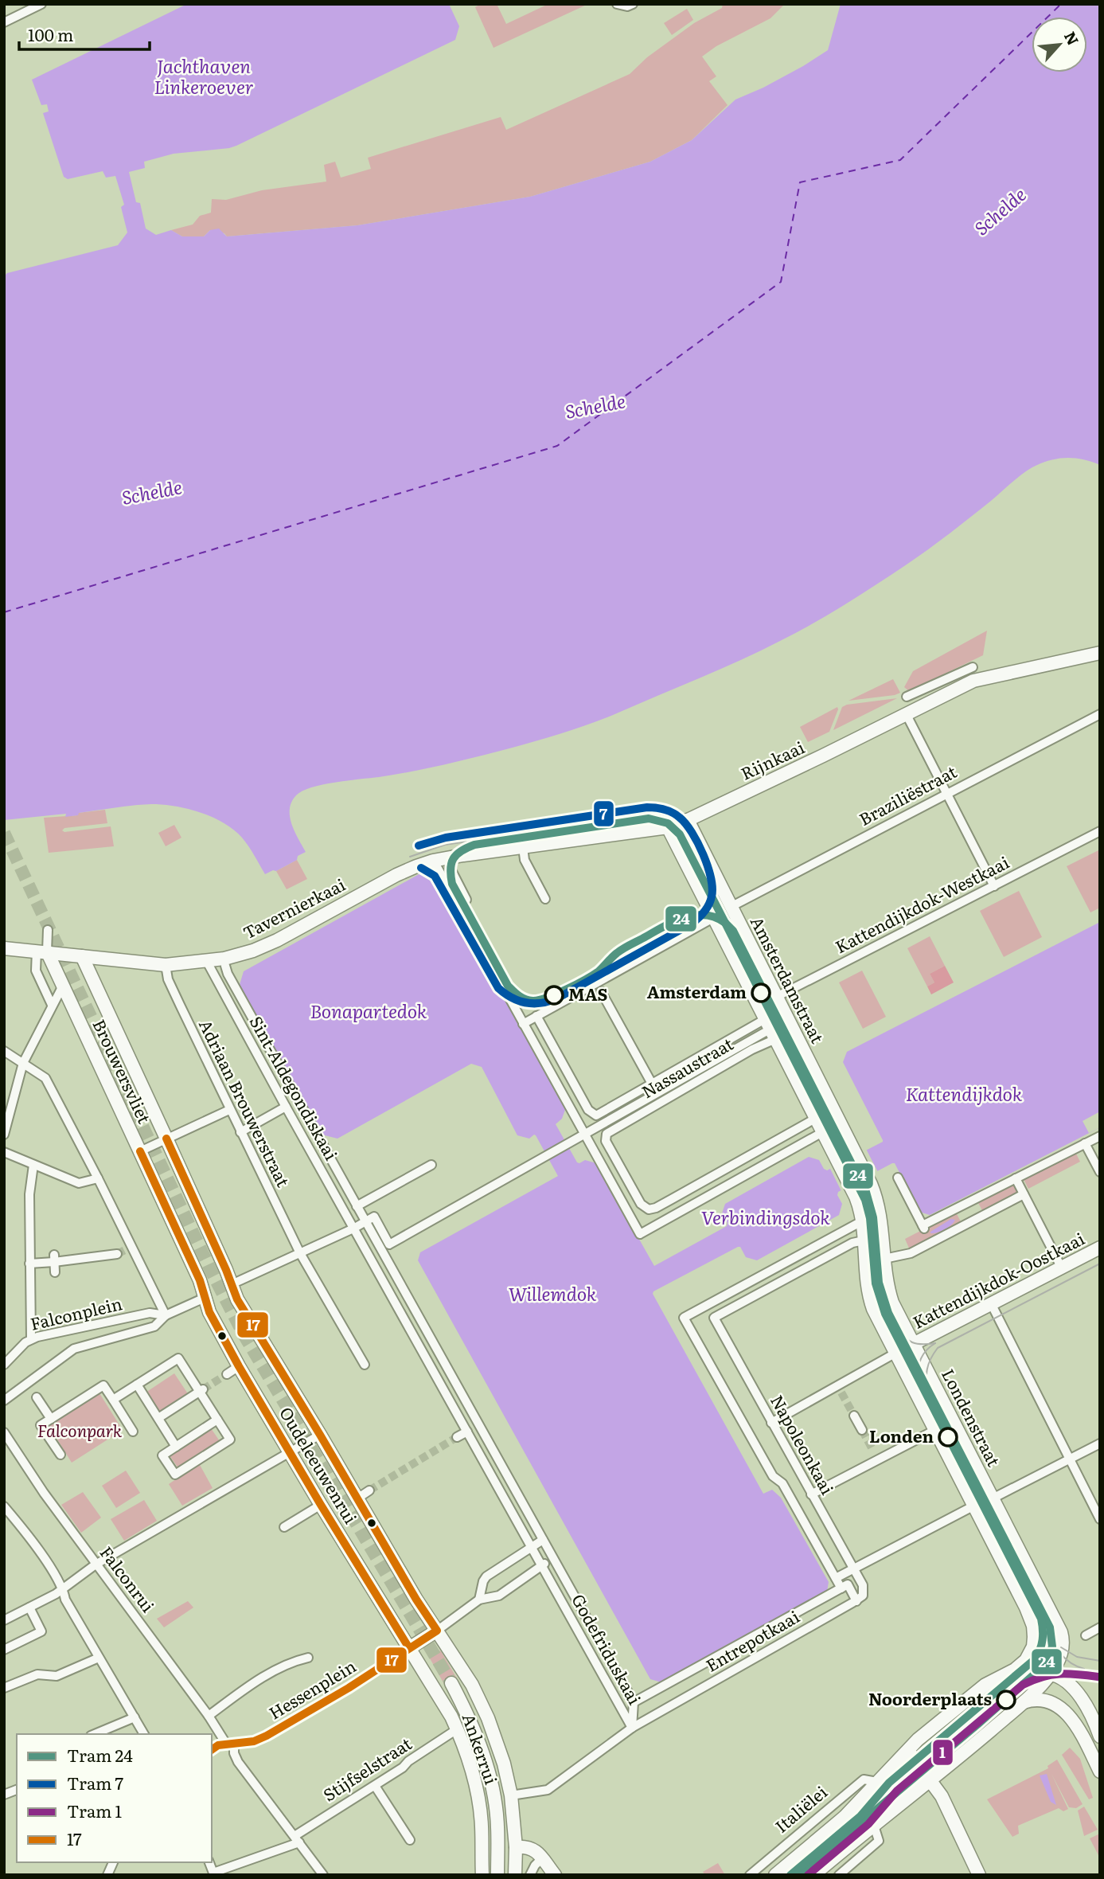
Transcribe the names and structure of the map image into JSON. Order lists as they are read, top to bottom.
{
  "streets": {
    "street": [
      "Rijnkaai",
      "Braziliëstraat",
      "Kattendijkdok-Westkaai",
      "Tavernierkaai",
      "Amsterdamstraat",
      "Nassaustraat",
      "Brouwersvliet",
      "Sint-Aldegondiskaai",
      "Adriaan Brouwerstraat",
      "Kattendijkdok-Oostkaai",
      "Falconplein",
      "Londenstraat",
      "Napoleonkaai",
      "Oudeleeuwenrui",
      "Falconrui",
      "Entrepotkaai",
      "Godefriduskaai",
      "Hessenplein",
      "Ankerrui",
      "Stijfselstraat",
      "Italiëlei"
    ]
  },
  "crossings": [
    ["Rijnkaai", "Tavernierkaai"],
    ["Rijnkaai", "Amsterdamstraat"],
    ["Braziliëstraat", "Amsterdamstraat"],
    ["Kattendijkdok-Westkaai", "Amsterdamstraat"],
    ["Tavernierkaai", "Brouwersvliet"],
    ["Tavernierkaai", "Sint-Aldegondiskaai"],
    ["Tavernierkaai", "Adriaan Brouwerstraat"],
    ["Amsterdamstraat", "Nassaustraat"],
    ["Amsterdamstraat", "Londenstraat"],
    ["Nassaustraat", "Sint-Aldegondiskaai"],
    ["Nassaustraat", "Godefriduskaai"],
    ["Brouwersvliet", "Falconplein"],
    ["Brouwersvliet", "Oudeleeuwenrui"],
    ["Sint-Aldegondiskaai", "Godefriduskaai"],
    ["Kattendijkdok-Oostkaai", "Londenstraat"],
    ["Falconplein", "Oudeleeuwenrui"],
    ["Napoleonkaai", "Entrepotkaai"],
    ["Oudeleeuwenrui", "Hessenplein"],
    ["Oudeleeuwenrui", "Ankerrui"],
    ["Falconrui", "Hessenplein"],
    ["Falconrui", "Stijfselstraat"],
    ["Entrepotkaai", "Godefriduskaai"],
    ["Entrepotkaai", "Ankerrui"],
    ["Hessenplein", "Ankerrui"],
    ["Ankerrui", "Stijfselstraat"]
  ],
  "water": [
    "Jachthaven Linkeroever",
    "Schelde",
    "Bonapartedok",
    "Kattendijkdok",
    "Verbindingsdok",
    "Willemdok"
  ],
  "parks": ["Falconpark"],
  "places": [
    "Amsterdam",
    "MAS",
    "Londen",
    "Noorderplaats"
  ],
  "lines": [
    "tram line 7",
    "tram line 24",
    "transit line 17",
    "tram line 1"
  ],
  "legend": [
    "Tram 24",
    "Tram 7",
    "Tram 1",
    "17"
  ],
  "scale_bar": "100 m",
  "north": "top right"
}
